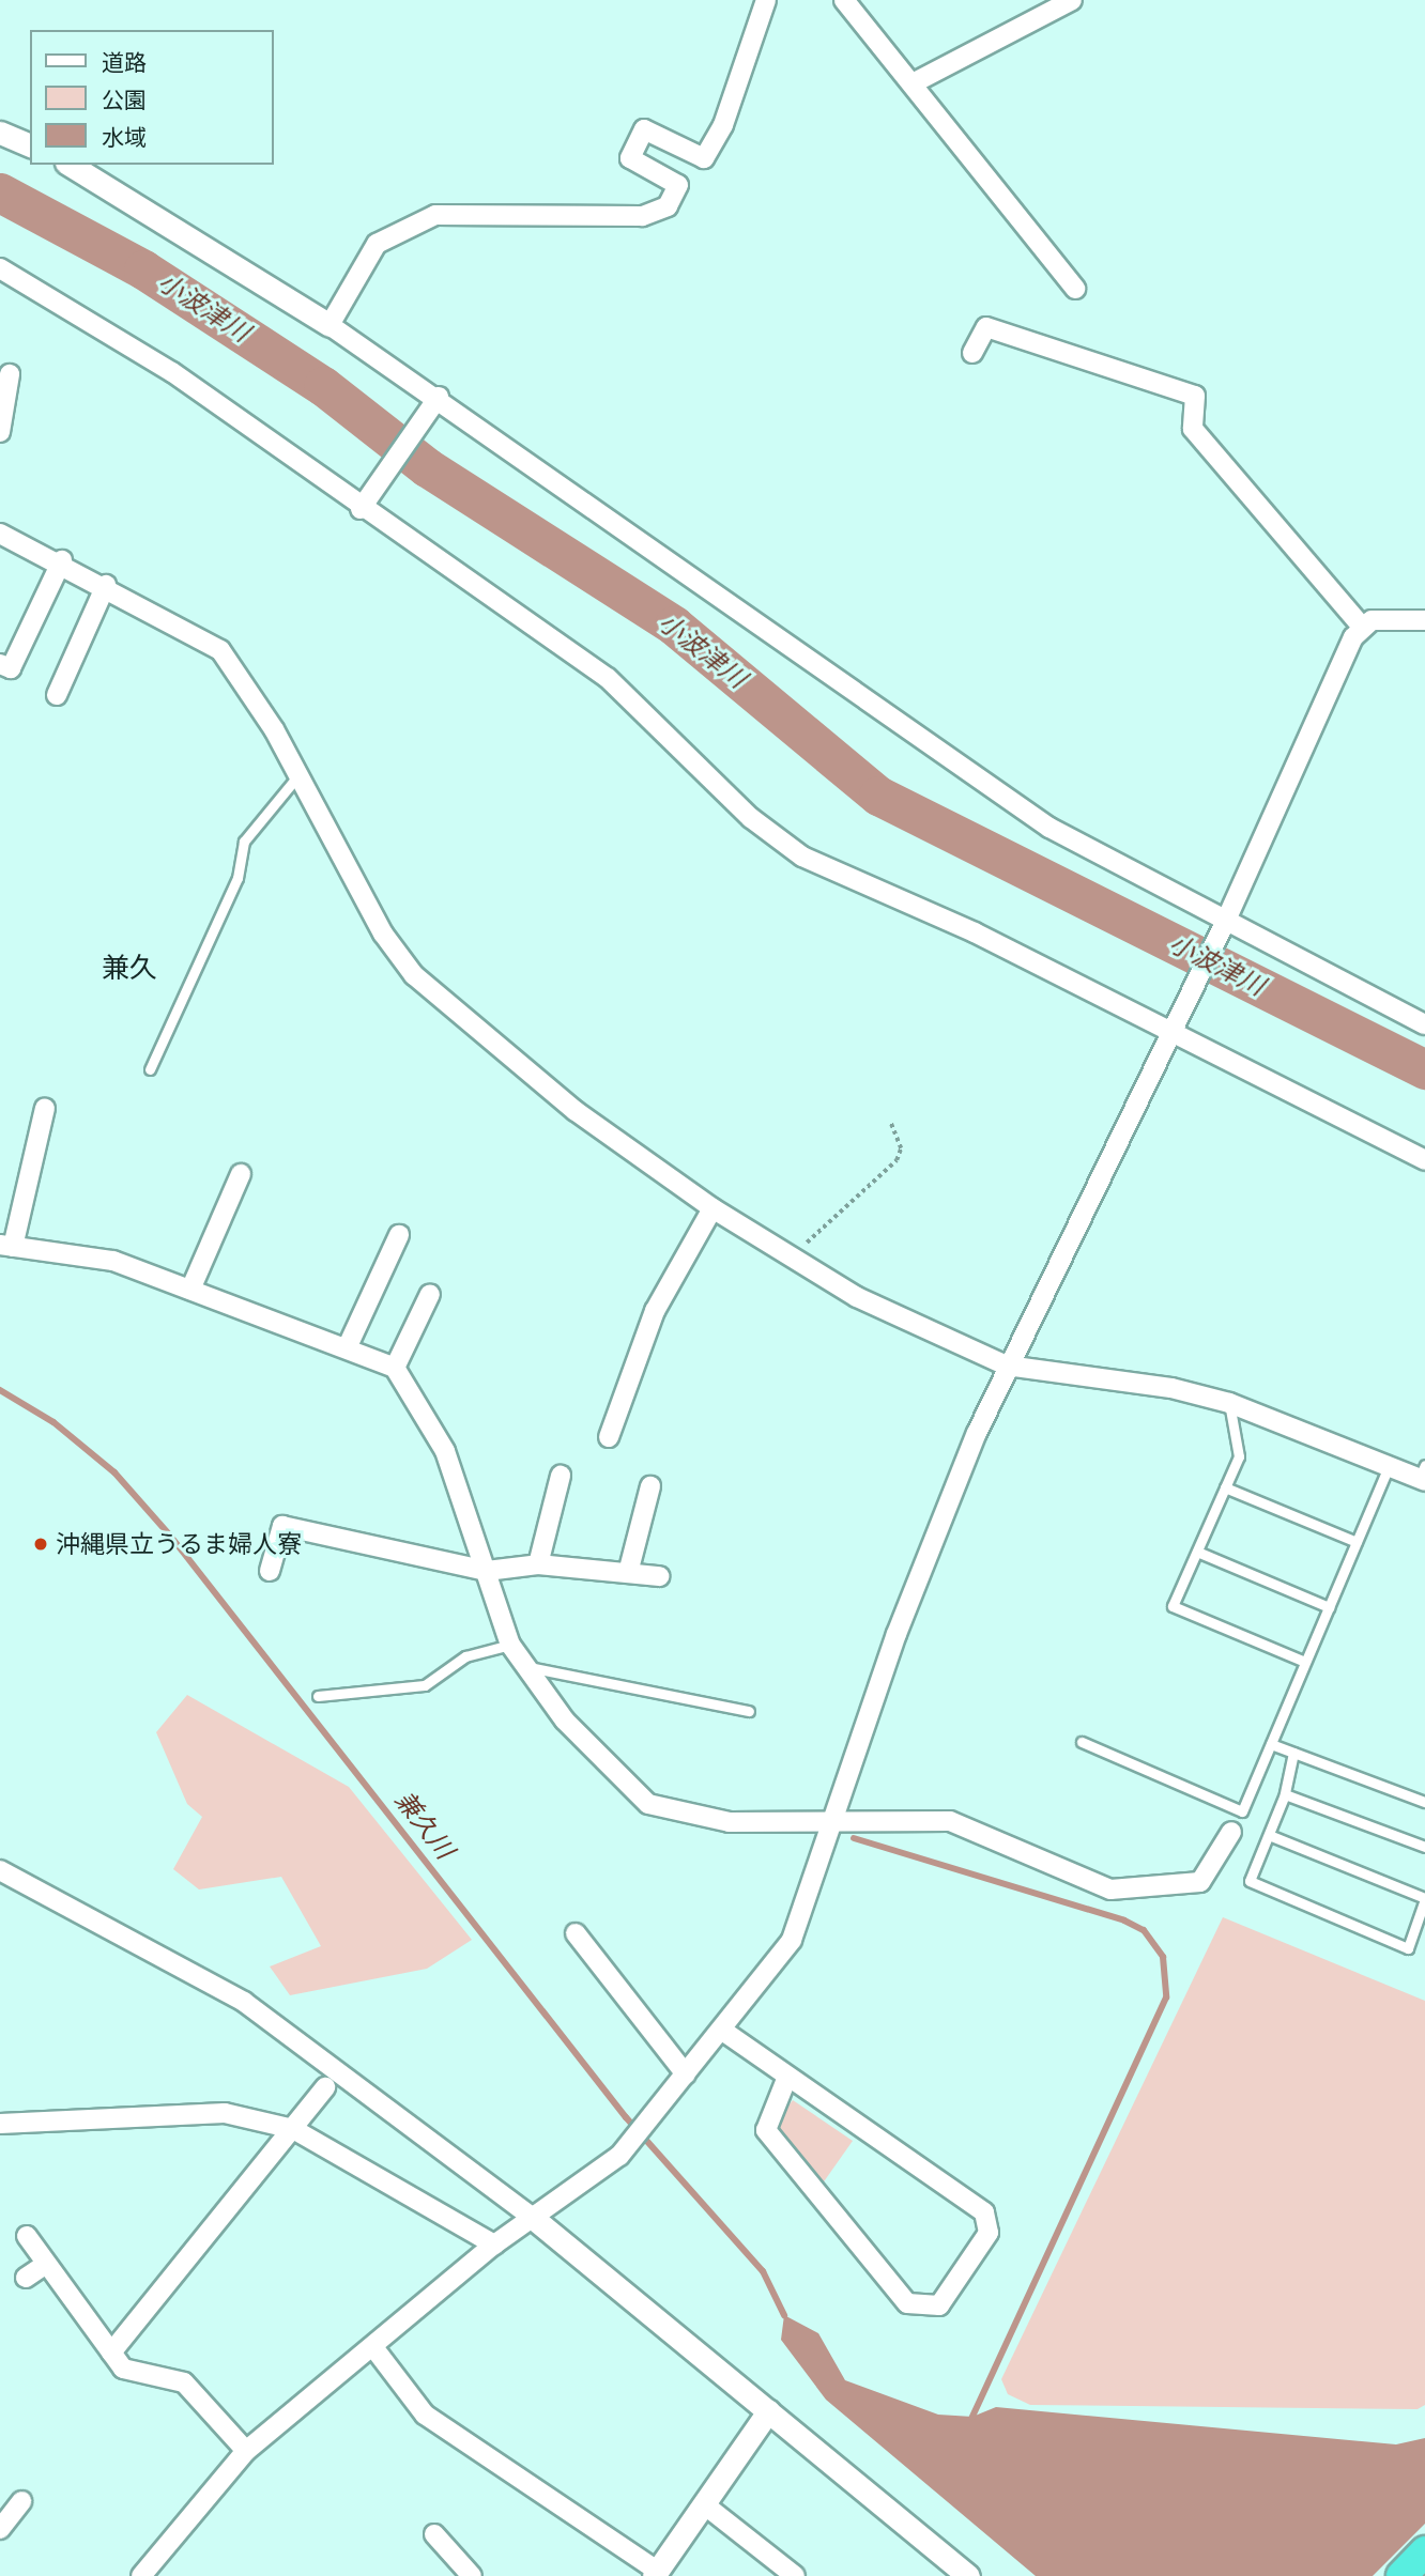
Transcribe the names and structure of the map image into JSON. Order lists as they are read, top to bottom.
{
  "districts": ["兼久"],
  "water": ["小波津川", "兼久川"],
  "places": ["沖縄県立うるま婦人寮"],
  "legend": ["道路", "公園", "水域"]
}
